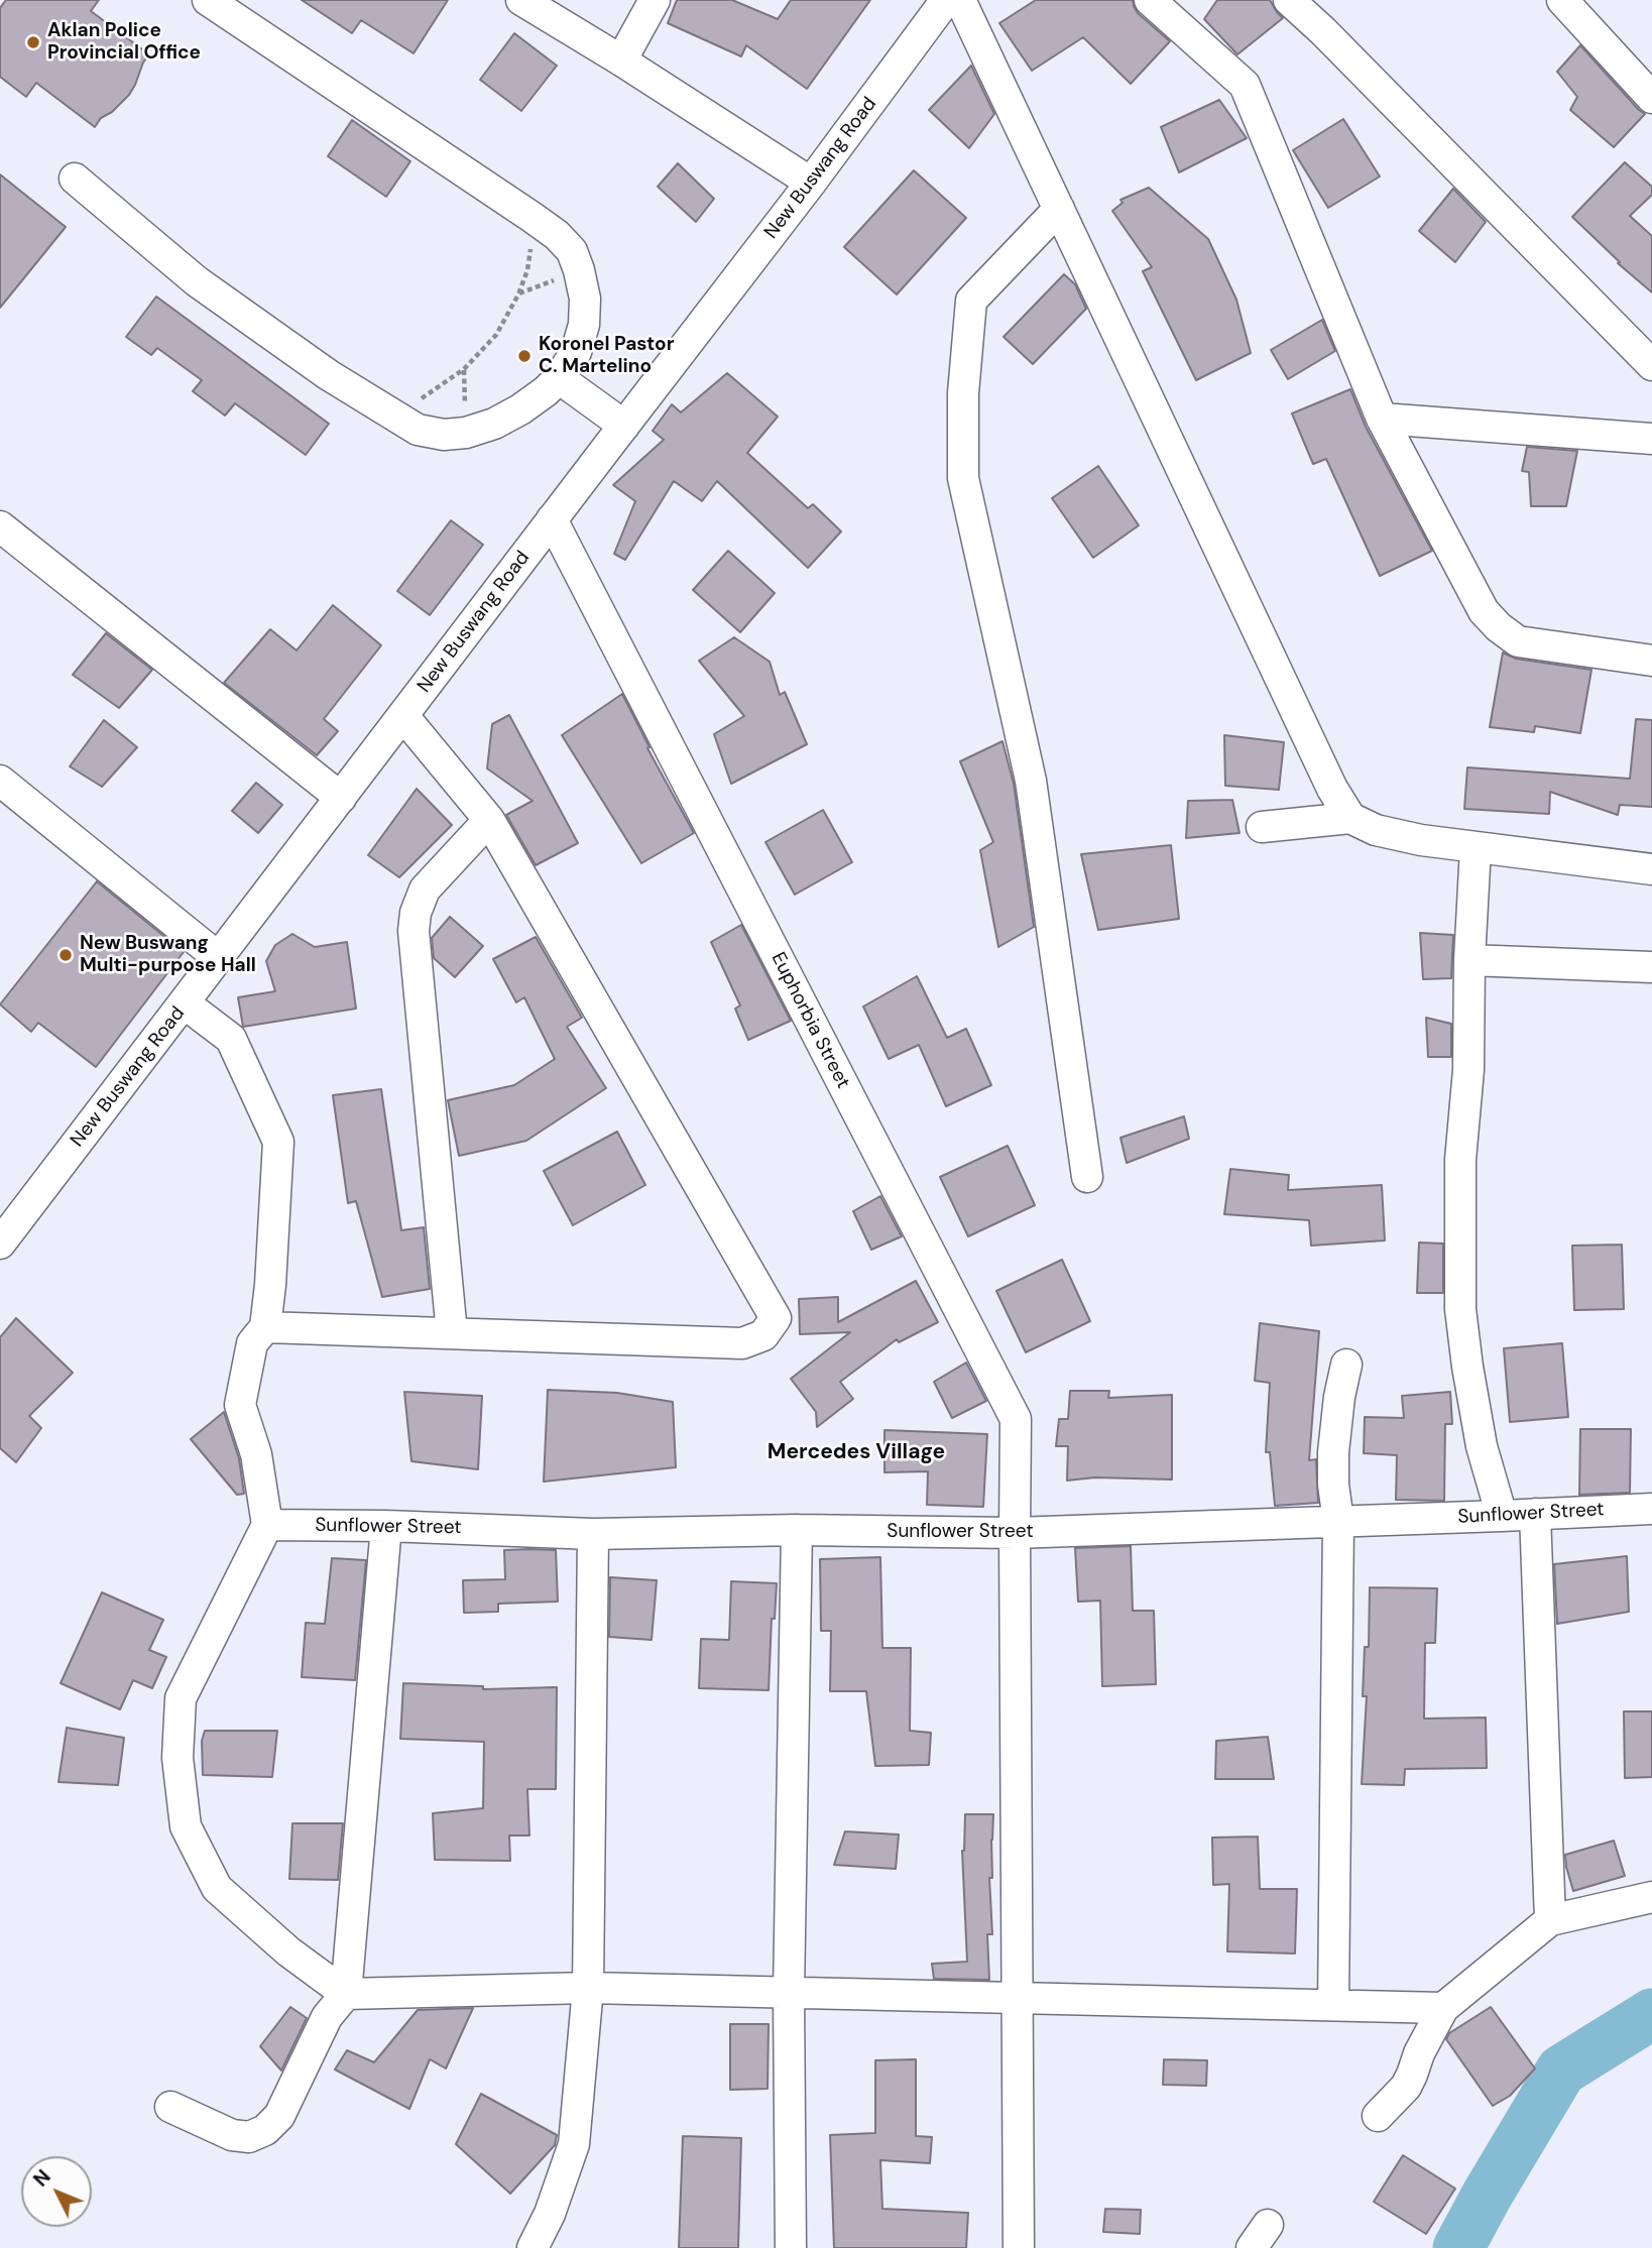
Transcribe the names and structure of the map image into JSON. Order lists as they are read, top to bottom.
{
  "streets": {
    "street": ["New Buswang Road", "Euphorbia Street", "Sunflower Street"]
  },
  "crossings": [
    ["New Buswang Road", "Euphorbia Street"],
    ["Euphorbia Street", "Sunflower Street"]
  ],
  "districts": ["Mercedes Village"],
  "places": ["Aklan Police Provincial Office", "Koronel Pastor C. Martelino", "New Buswang Multi-purpose Hall"],
  "north": "top left"
}
